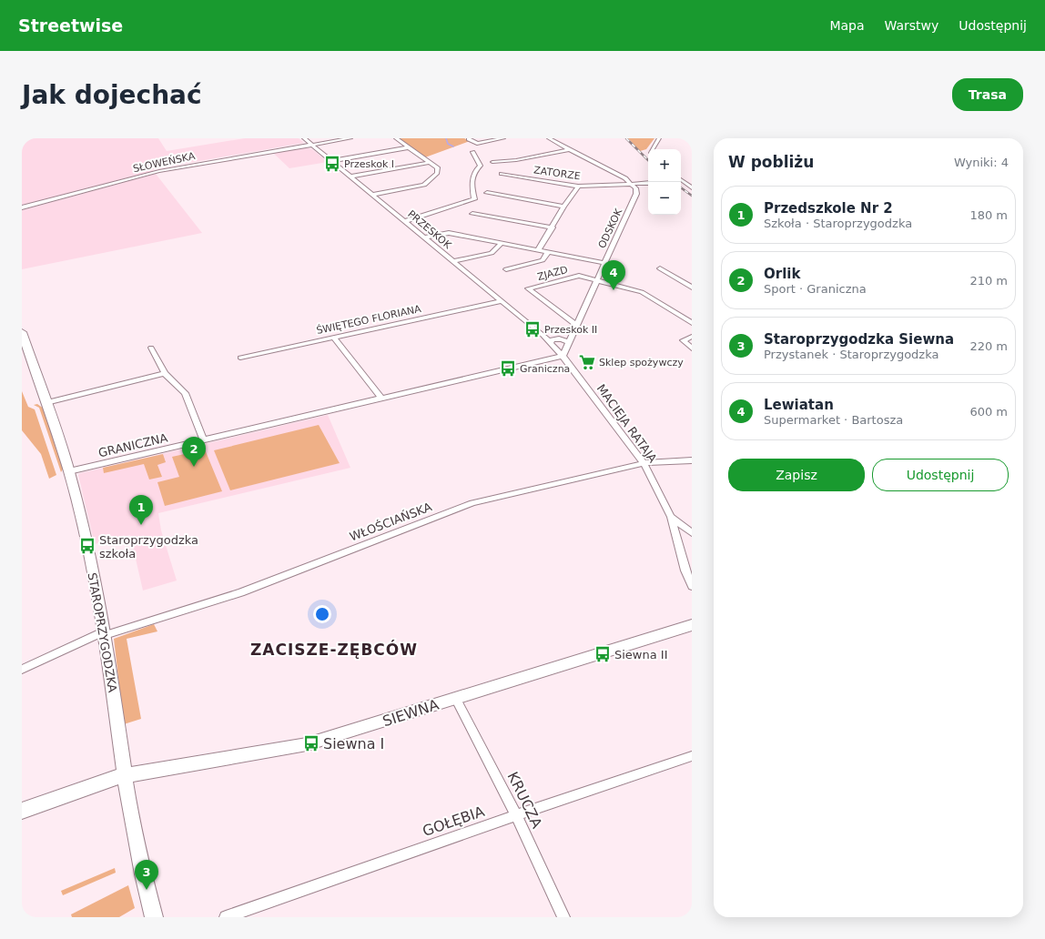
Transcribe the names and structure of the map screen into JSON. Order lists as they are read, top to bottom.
{
  "streets": {
    "street": [
      "SŁOWEŃSKA",
      "ZATORZE",
      "ODSKOK",
      "PRZESKOK",
      "ZJAZD",
      "ŚWIĘTEGO FLORIANA",
      "MACIEJA RATAJA",
      "GRANICZNA",
      "WŁOŚCIAŃSKA",
      "STAROPRZYGODZKA",
      "SIEWNA",
      "KRUCZA",
      "GOŁĘBIA"
    ]
  },
  "crossings": [
    ["SŁOWEŃSKA", "PRZESKOK"],
    ["ZATORZE", "ODSKOK"],
    ["ODSKOK", "PRZESKOK"],
    ["ODSKOK", "ZJAZD"],
    ["PRZESKOK", "ZJAZD"],
    ["PRZESKOK", "ŚWIĘTEGO FLORIANA"],
    ["PRZESKOK", "MACIEJA RATAJA"],
    ["MACIEJA RATAJA", "GRANICZNA"],
    ["MACIEJA RATAJA", "WŁOŚCIAŃSKA"],
    ["GRANICZNA", "STAROPRZYGODZKA"],
    ["WŁOŚCIAŃSKA", "STAROPRZYGODZKA"],
    ["STAROPRZYGODZKA", "SIEWNA"],
    ["SIEWNA", "KRUCZA"],
    ["KRUCZA", "GOŁĘBIA"]
  ],
  "districts": ["ZACISZE-ZĘBCÓW"],
  "places": {
    "bus stop": [
      "Przeskok I",
      "Przeskok II",
      "Graniczna",
      "Staroprzygodzka szkoła",
      "Siewna II",
      "Siewna I"
    ],
    "supermarket": ["Sklep spożywczy"]
  },
  "page": {
    "header": "Streetwise",
    "nav": ["Mapa", "Warstwy", "Udostępnij"],
    "buttons": [
      "Trasa",
      ["Zapisz", "Udostępnij"]
    ],
    "title": "Jak dojechać",
    "heading": ["W pobliżu", "Wyniki: 4"],
    "map_buttons": ["+", "−"],
    "list": [
      {
        "mark": "1",
        "name": "Przedszkole Nr 2",
        "note": "Szkoła · Staroprzygodzka",
        "value": "180 m"
      },
      {
        "mark": "2",
        "name": "Orlik",
        "note": "Sport · Graniczna",
        "value": "210 m"
      },
      {
        "mark": "3",
        "name": "Staroprzygodzka Siewna",
        "note": "Przystanek · Staroprzygodzka",
        "value": "220 m"
      },
      {
        "mark": "4",
        "name": "Lewiatan",
        "note": "Supermarket · Bartosza",
        "value": "600 m"
      }
    ],
    "pins": [
      "4",
      "2",
      "1",
      "3"
    ]
  }
}
